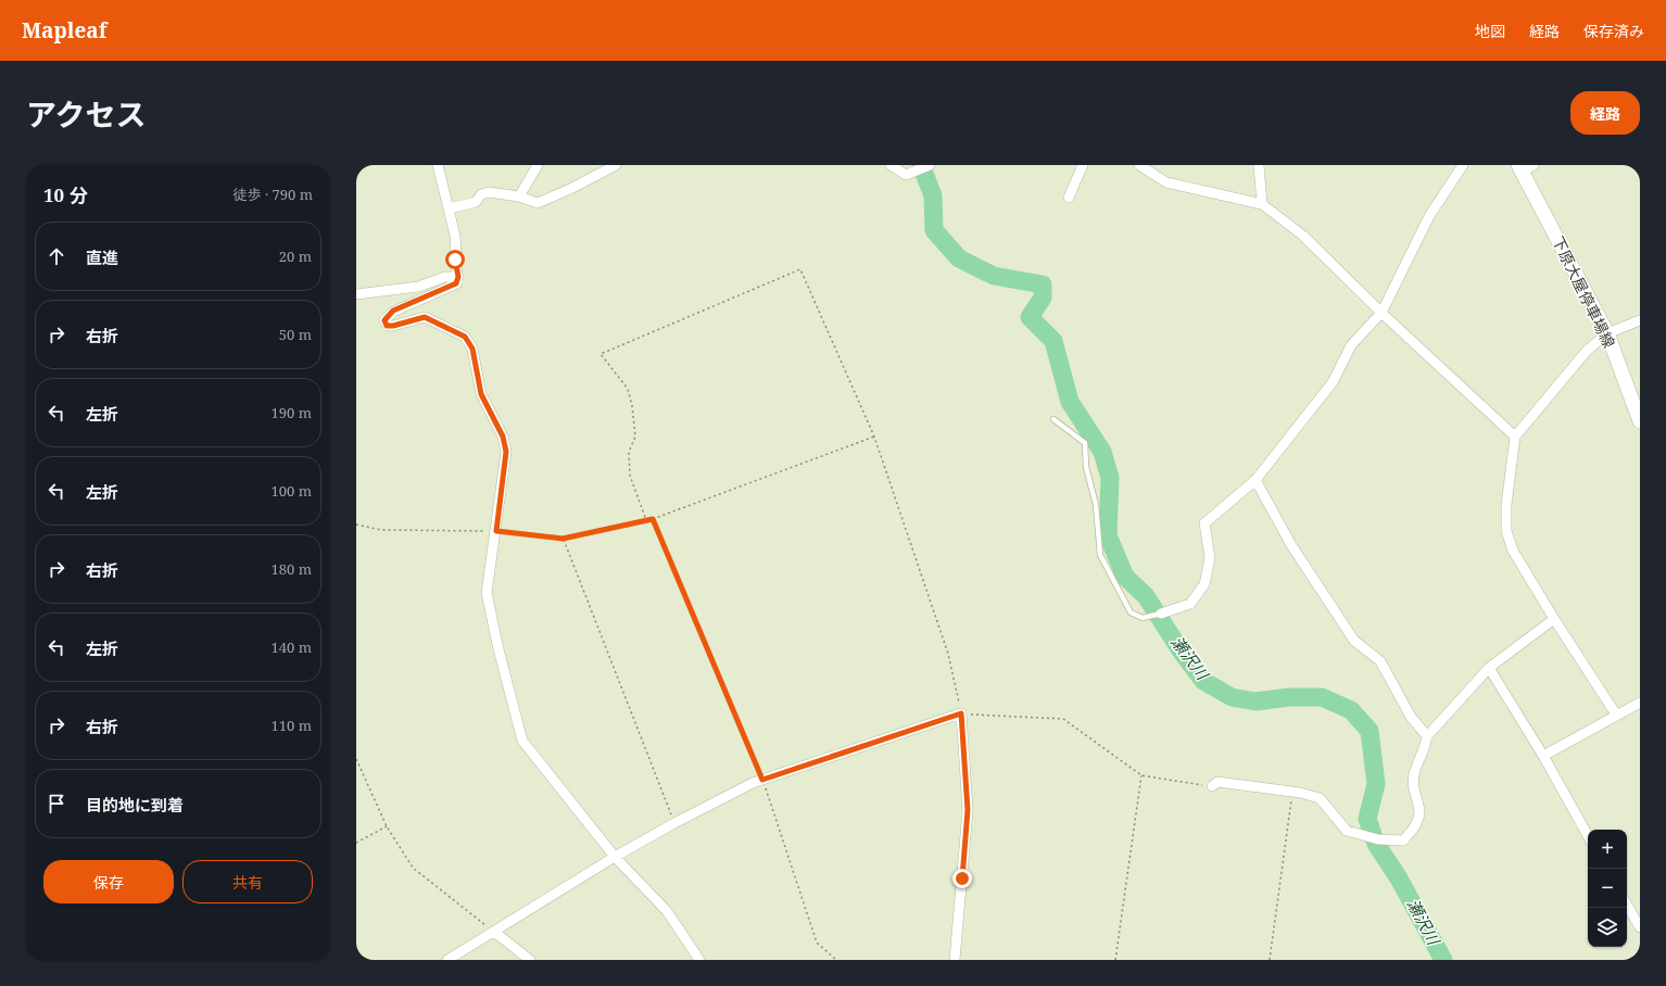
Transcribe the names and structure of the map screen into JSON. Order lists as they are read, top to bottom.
{
  "streets": {
    "main road": ["下原大屋停車場線"]
  },
  "water": ["瀬沢川"],
  "page": {
    "header": "Mapleaf",
    "nav": ["地図", "経路", "保存済み"],
    "title": "アクセス",
    "buttons": [
      "経路",
      ["保存", "共有"]
    ],
    "heading": ["10 分", "徒歩 · 790 m"],
    "list": [
      ["直進", "20 m"],
      ["右折", "50 m"],
      ["左折", "190 m"],
      ["左折", "100 m"],
      ["右折", "180 m"],
      ["左折", "140 m"],
      ["右折", "110 m"],
      "目的地に到着"
    ],
    "map_buttons": ["+", "−"]
  }
}
